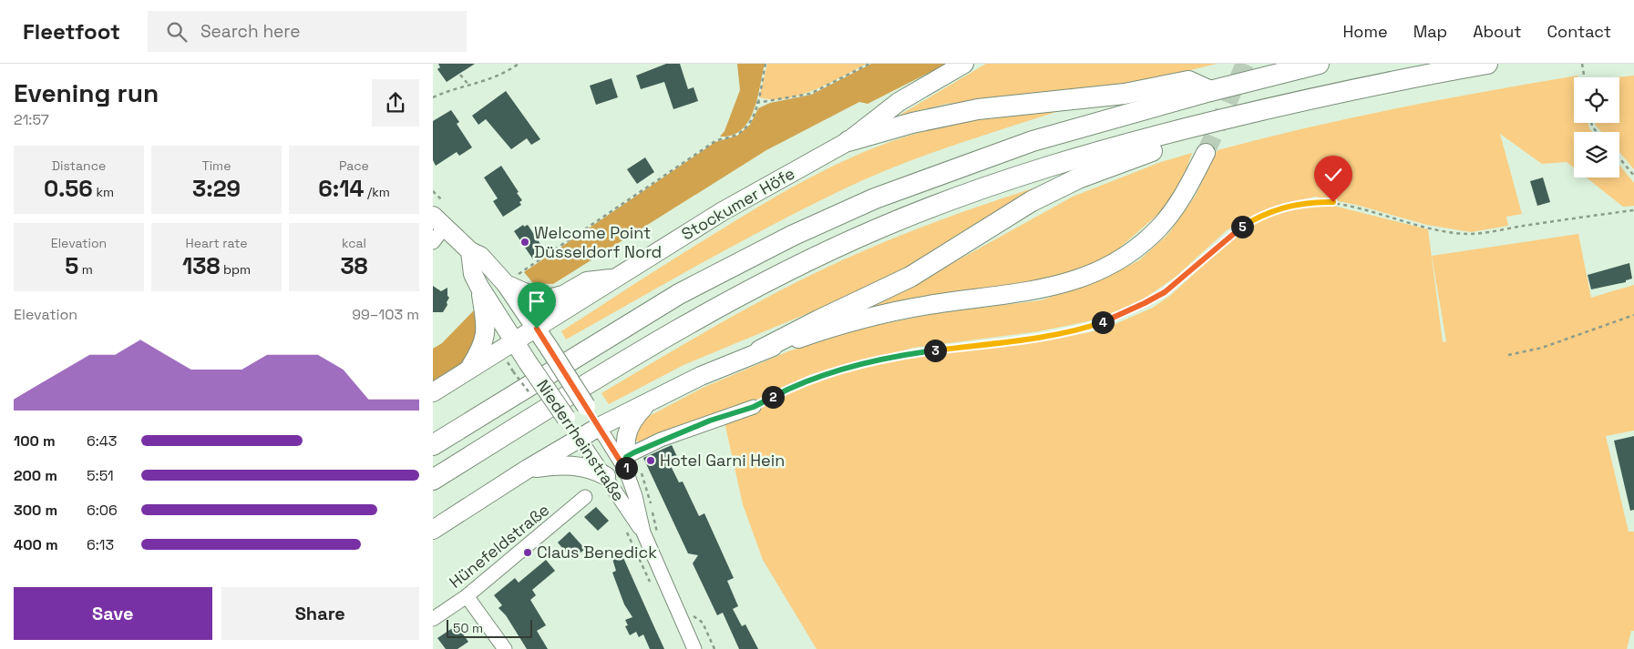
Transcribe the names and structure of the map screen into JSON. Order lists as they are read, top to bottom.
{
  "streets": {
    "main road": ["Stockumer Höfe", "Niederrheinstraße"],
    "street": ["Hünefeldstraße"]
  },
  "crossings": [
    ["Stockumer Höfe", "Niederrheinstraße"]
  ],
  "places": ["Welcome Point Düsseldorf Nord", "Hotel Garni Hein", "Claus Benedick"],
  "scale_bar": "50 m",
  "page": {
    "header": "Fleetfoot",
    "search": "Search here",
    "nav": [
      "Home",
      "Map",
      "About",
      "Contact"
    ],
    "heading": ["Evening run", "21:57"],
    "stats": [
      ["Distance", "0.56 km"],
      ["Time", "3:29"],
      ["Pace", "6:14 /km"],
      ["Elevation", "5 m"],
      ["Heart rate", "138 bpm"],
      ["kcal", "38"]
    ],
    "pins": [
      "5",
      "4",
      "3",
      "2",
      "1"
    ],
    "chart": ["Elevation", "99–103 m"],
    "list": [
      {
        "name": "100 m",
        "note": "6:43"
      },
      {
        "name": "200 m",
        "note": "5:51"
      },
      {
        "name": "300 m",
        "note": "6:06"
      },
      {
        "name": "400 m",
        "note": "6:13"
      }
    ],
    "buttons": ["Save", "Share"],
    "scale": "50 m"
  }
}
